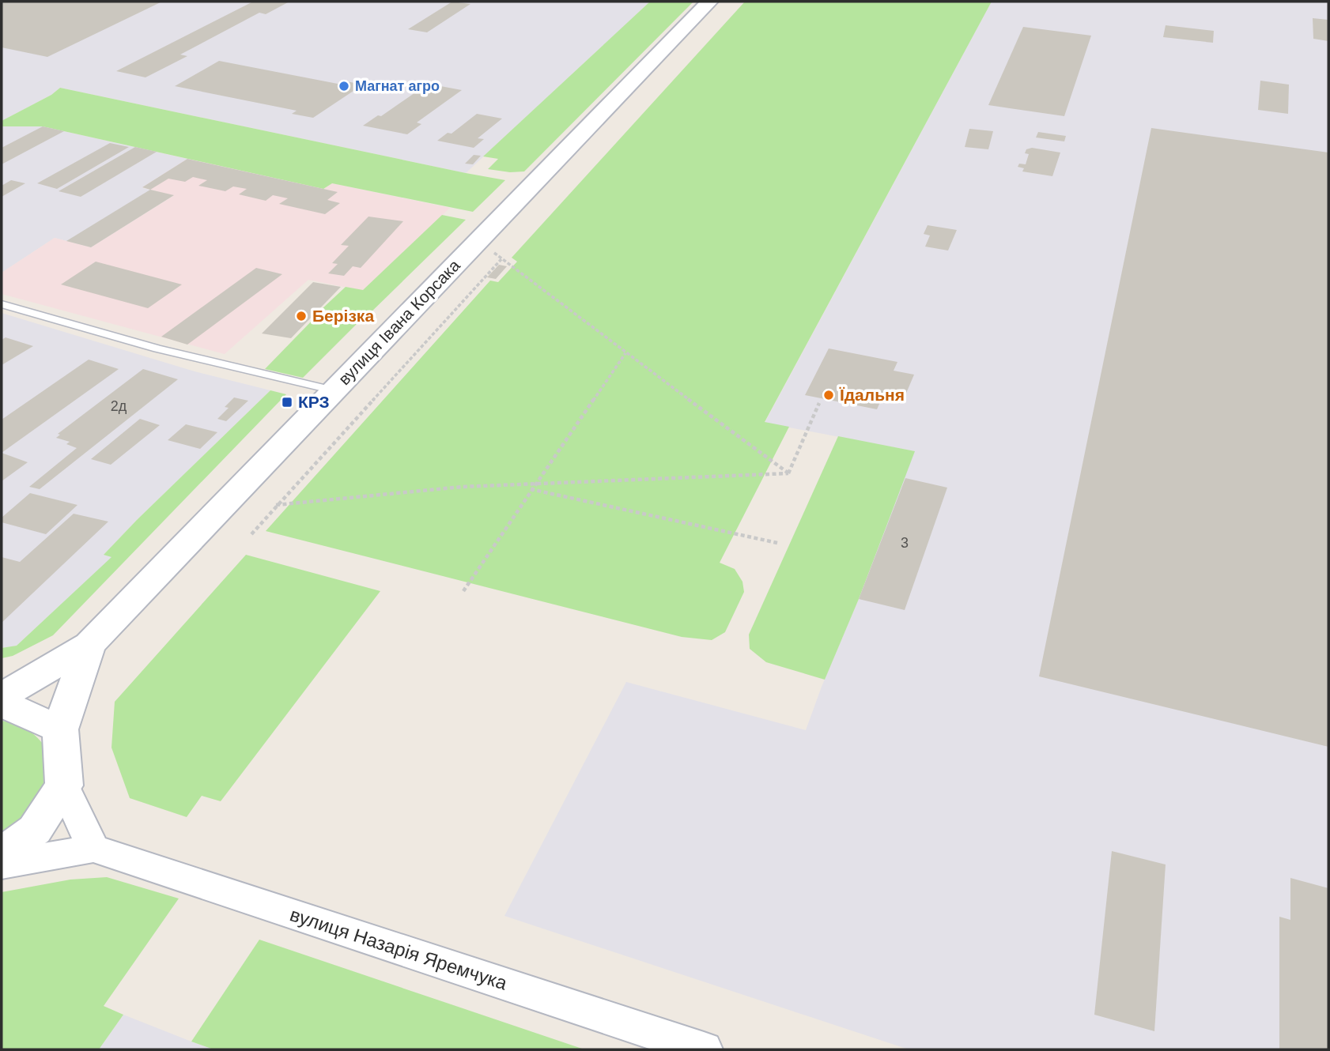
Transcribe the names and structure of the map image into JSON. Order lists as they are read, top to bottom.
{
  "streets": {
    "street": ["вулиця Івана Корсака", "вулиця Назарія Яремчука"]
  },
  "places": {
    "other": ["Магнат агро", "Берізка", "Їдальня"],
    "transit": ["КРЗ"]
  },
  "house_numbers": ["2д", "3"]
}
